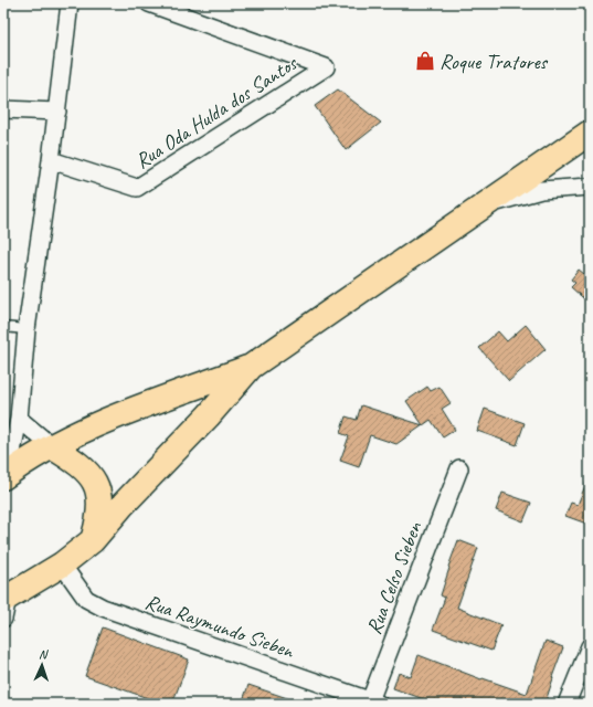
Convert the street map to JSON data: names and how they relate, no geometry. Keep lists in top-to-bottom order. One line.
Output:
{"streets":{"street":["Rua Oda Hulda dos Santos","Rua Celso Sieben","Rua Raymundo Sieben"]},"crossings":[["Rua Celso Sieben","Rua Raymundo Sieben"]],"places":{"shop":["Roque Tratores"]},"north":"top"}
